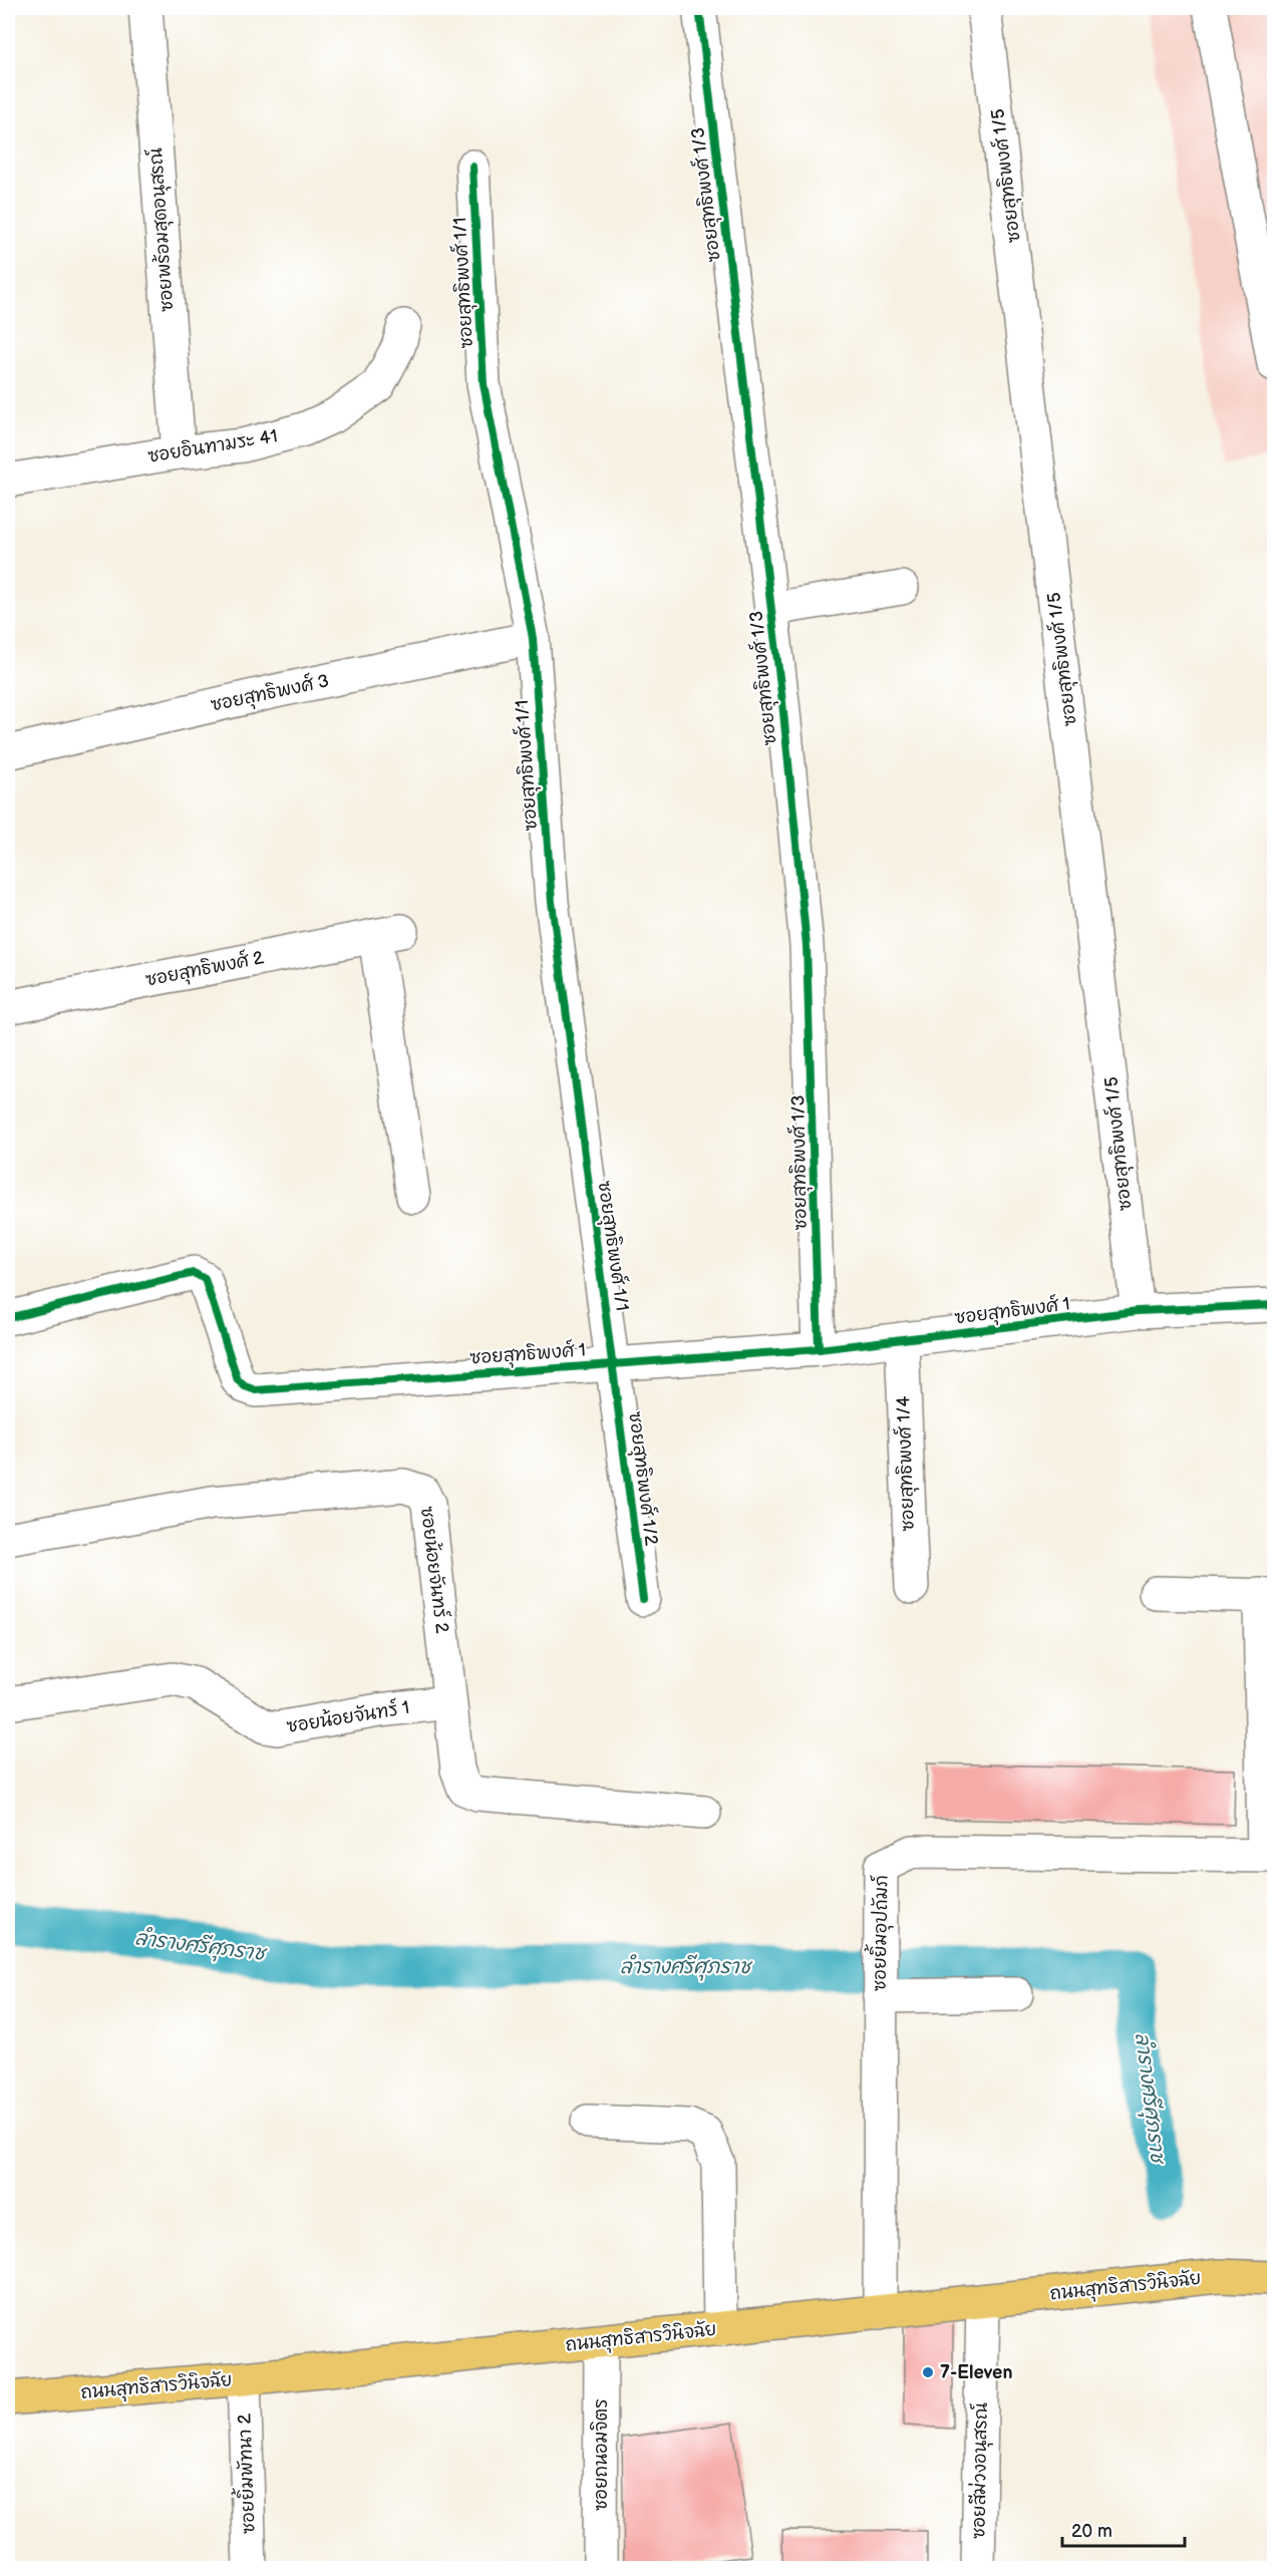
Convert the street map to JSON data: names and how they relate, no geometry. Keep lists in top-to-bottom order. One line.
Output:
{"streets":{"main road":["ถนนสุทธิสารวินิจฉัย"],"street":["ซอยสุทธิพงศ์ 1/5","ซอยสุทธิพงศ์ 1/3","ซอยพร้อมสุดอนุสรณ์","ซอยสุทธิพงศ์ 1/1","ซอยอินทามระ 41","ซอยสุทธิพงศ์ 3","ซอยสุทธิพงศ์ 2","ซอยสุทธิพงศ์ 1","ซอยสุทธิพงศ์ 1/4","ซอยสุทธิพงศ์ 1/2","ซอยน้อยจันทร์ 2","ซอยน้อยจันทร์ 1","ซอยยิ้มอุปถัมภ์","ซอยถนอมจิตร","ซอยสีม่วงอนุสรณ์","ซอยยิ้มพัทนา 2"]},"crossings":[["ซอยสุทธิพงศ์ 1/5","ซอยสุทธิพงศ์ 1"],["ซอยสุทธิพงศ์ 1/3","ซอยสุทธิพงศ์ 1"],["ซอยพร้อมสุดอนุสรณ์","ซอยอินทามระ 41"],["ซอยสุทธิพงศ์ 1/1","ซอยสุทธิพงศ์ 3"],["ซอยสุทธิพงศ์ 1/1","ซอยสุทธิพงศ์ 1"],["ซอยสุทธิพงศ์ 1/1","ซอยสุทธิพงศ์ 1/2"],["ซอยสุทธิพงศ์ 1","ซอยสุทธิพงศ์ 1/4"],["ซอยสุทธิพงศ์ 1","ซอยสุทธิพงศ์ 1/2"],["ซอยน้อยจันทร์ 2","ซอยน้อยจันทร์ 1"],["ซอยยิ้มอุปถัมภ์","ถนนสุทธิสารวินิจฉัย"],["ถนนสุทธิสารวินิจฉัย","ซอยถนอมจิตร"],["ถนนสุทธิสารวินิจฉัย","ซอยสีม่วงอนุสรณ์"],["ถนนสุทธิสารวินิจฉัย","ซอยยิ้มพัทนา 2"]],"water":["ลำรางศรีศุภราช"],"places":["7-Eleven"],"scale_bar":"20 m"}
